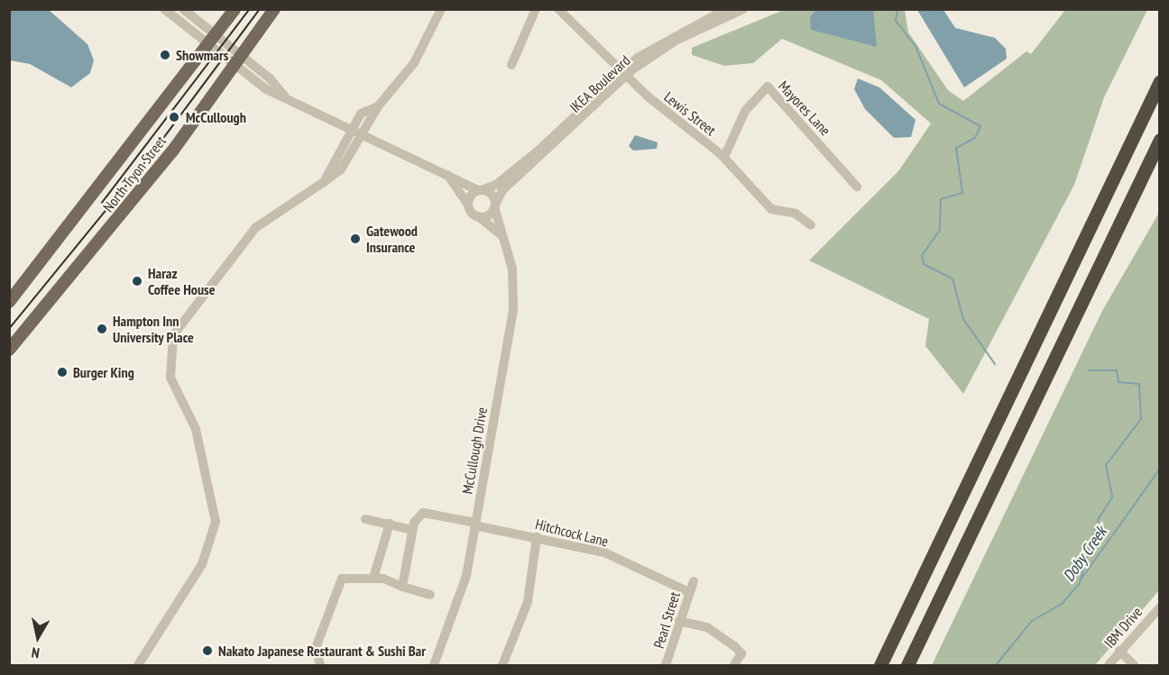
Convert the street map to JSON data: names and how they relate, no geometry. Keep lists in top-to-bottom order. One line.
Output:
{"streets":{"main road":["North Tryon Street"],"street":["IKEA Boulevard","Mayores Lane","Lewis Street","McCullough Drive","Hitchcock Lane","Pearl Street","IBM Drive"]},"crossings":[["IKEA Boulevard","Lewis Street"],["IKEA Boulevard","McCullough Drive"],["Mayores Lane","Lewis Street"],["North Tryon Street","McCullough Drive"],["McCullough Drive","Hitchcock Lane"],["Hitchcock Lane","Pearl Street"]],"water":["Doby Creek"],"places":["Showmars","McCullough","Gatewood Insurance","Haraz Coffee House","Hampton Inn University Place","Burger King","Nakato Japanese Restaurant & Sushi Bar"],"north":"bottom"}
